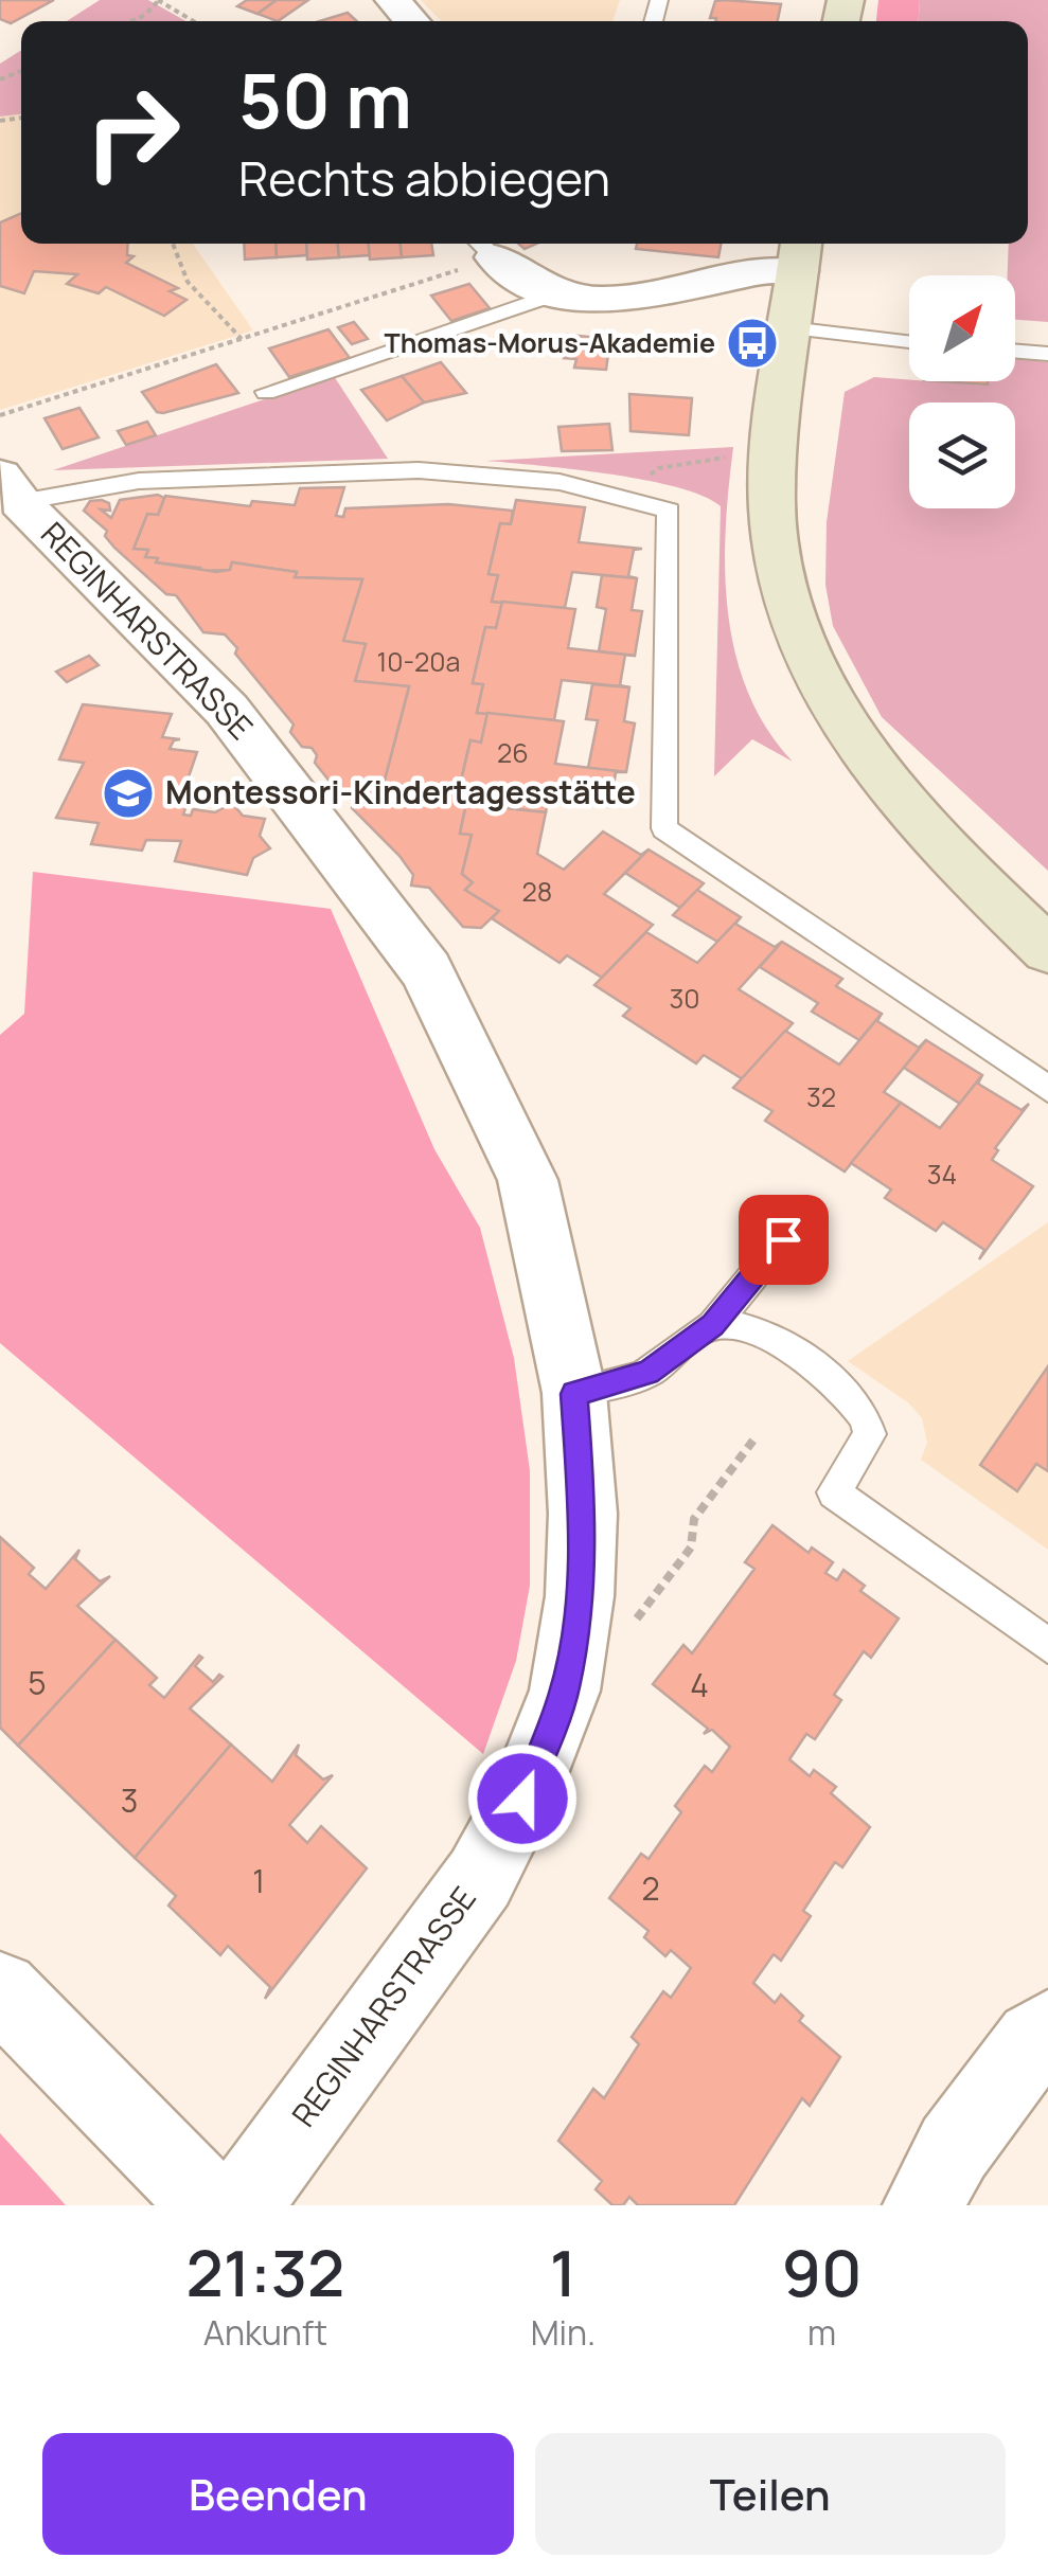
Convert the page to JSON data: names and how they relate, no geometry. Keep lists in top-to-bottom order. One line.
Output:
{"streets":{"street":["REGINHARSTRASSE"]},"places":{"bus stop":["Thomas-Morus-Akademie"],"school or university":["Montessori-Kindertagesstätte"]},"house_numbers":["10-20a","26","28","30","32","34","5","4","3","1","2"],"north":"top right","page":{"turn":["50 m","Rechts abbiegen"],"eta":["21:32","Ankunft","1","Min.","90","m"],"buttons":["Beenden","Teilen"]}}
